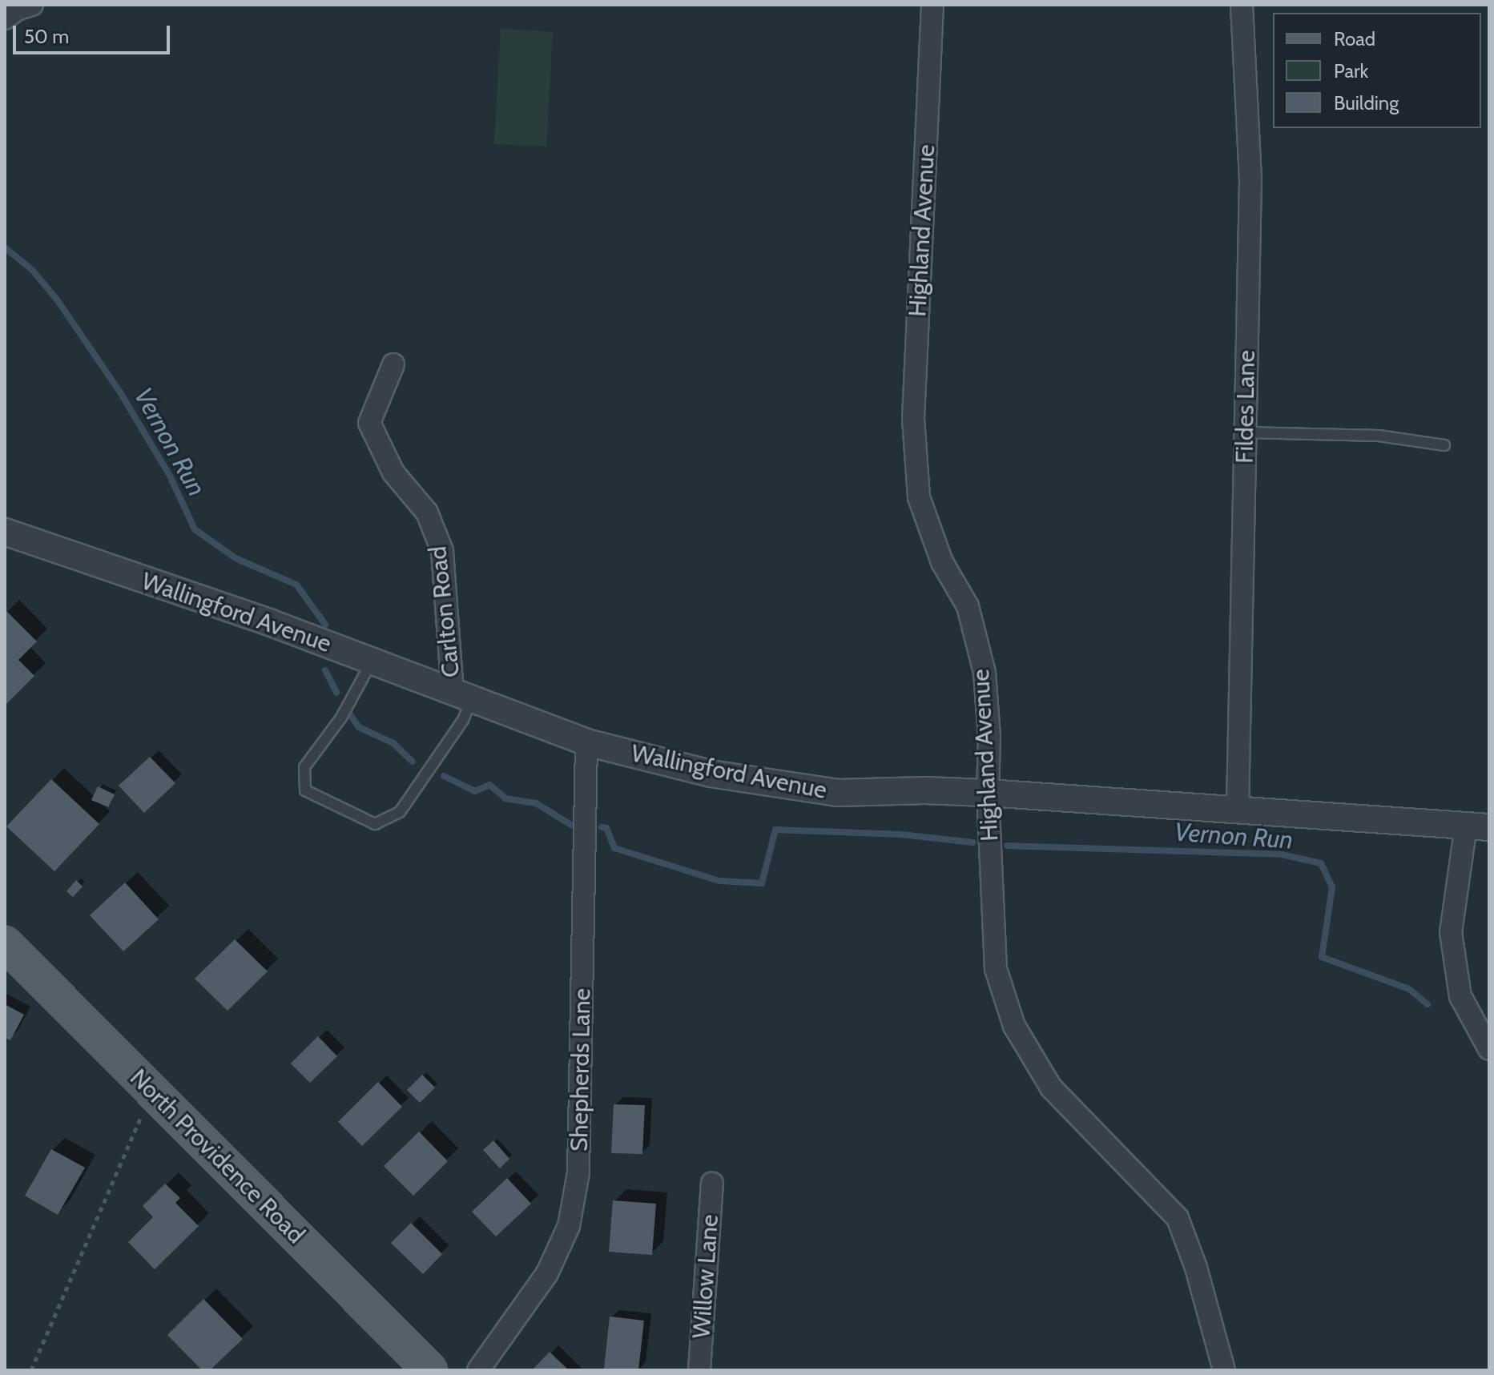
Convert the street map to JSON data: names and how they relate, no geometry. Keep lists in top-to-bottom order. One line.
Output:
{"streets":{"main road":["North Providence Road"],"street":["Highland Avenue","Fildes Lane","Carlton Road","Wallingford Avenue","Shepherds Lane","Willow Lane"]},"crossings":[["Highland Avenue","Wallingford Avenue"],["Fildes Lane","Wallingford Avenue"],["Carlton Road","Wallingford Avenue"],["Wallingford Avenue","Shepherds Lane"]],"water":["Vernon Run"],"legend":["Road","Park","Building"],"scale_bar":"50 m"}
